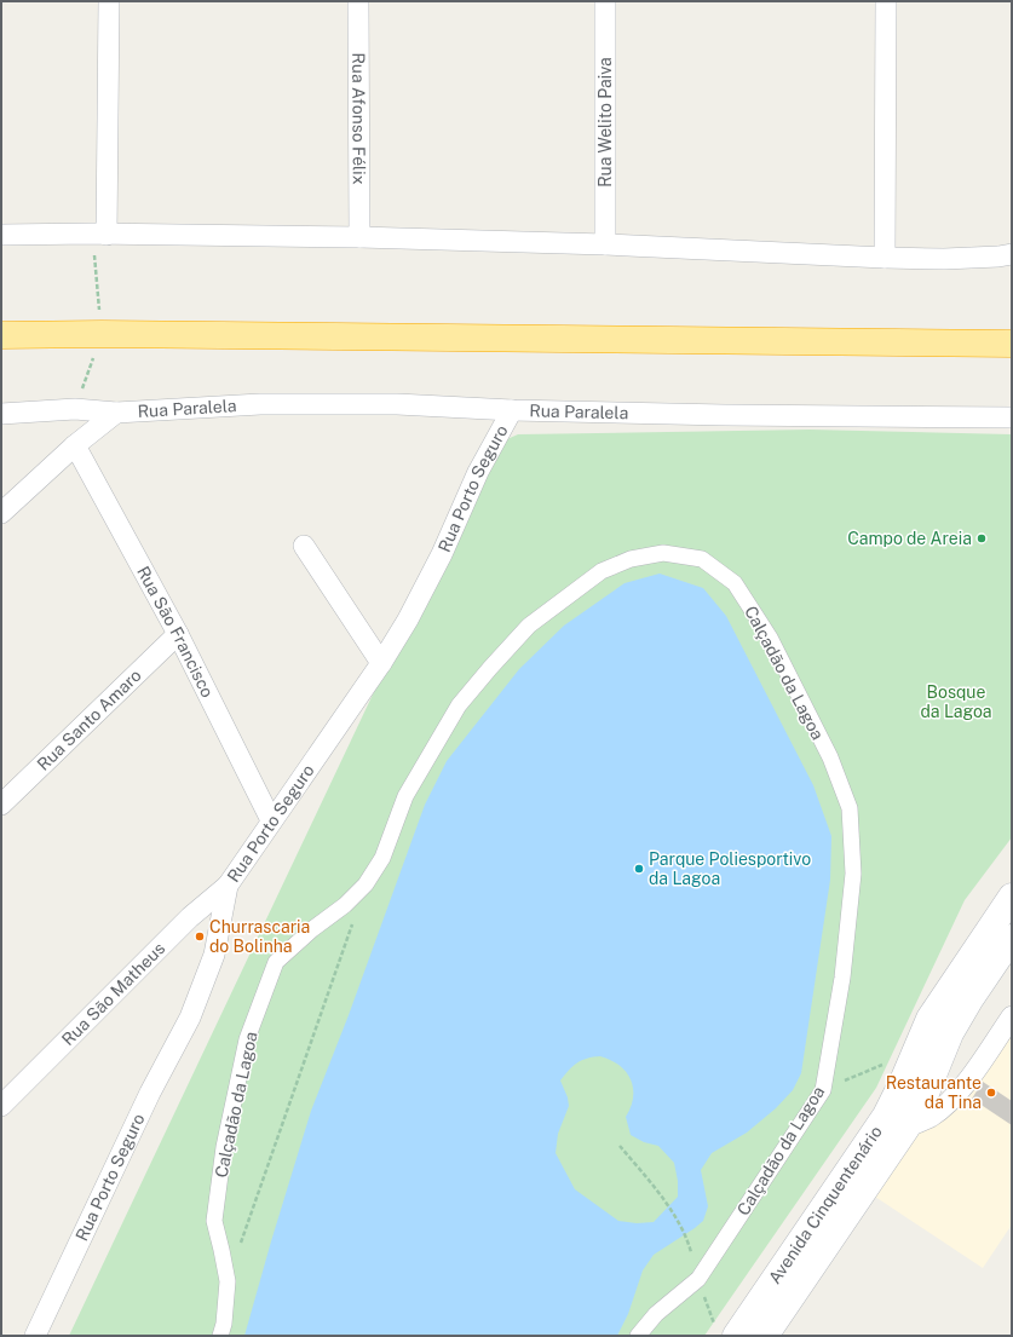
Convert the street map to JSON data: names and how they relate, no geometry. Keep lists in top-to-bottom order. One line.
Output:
{"streets":{"main road":["Avenida Cinquentenário"],"street":["Rua Afonso Félix","Rua Welito Paiva","Rua Paralela","Rua Porto Seguro","Rua São Francisco","Calçadão da Lagoa","Rua Santo Amaro","Rua São Matheus"]},"crossings":[["Rua Paralela","Rua Porto Seguro"],["Rua Porto Seguro","Rua São Francisco"],["Rua Porto Seguro","Rua São Matheus"],["Rua São Francisco","Rua Santo Amaro"]],"parks":["Bosque da Lagoa"],"places":["Campo de Areia","Parque Poliesportivo da Lagoa","Churrascaria do Bolinha","Restaurante da Tina"]}
